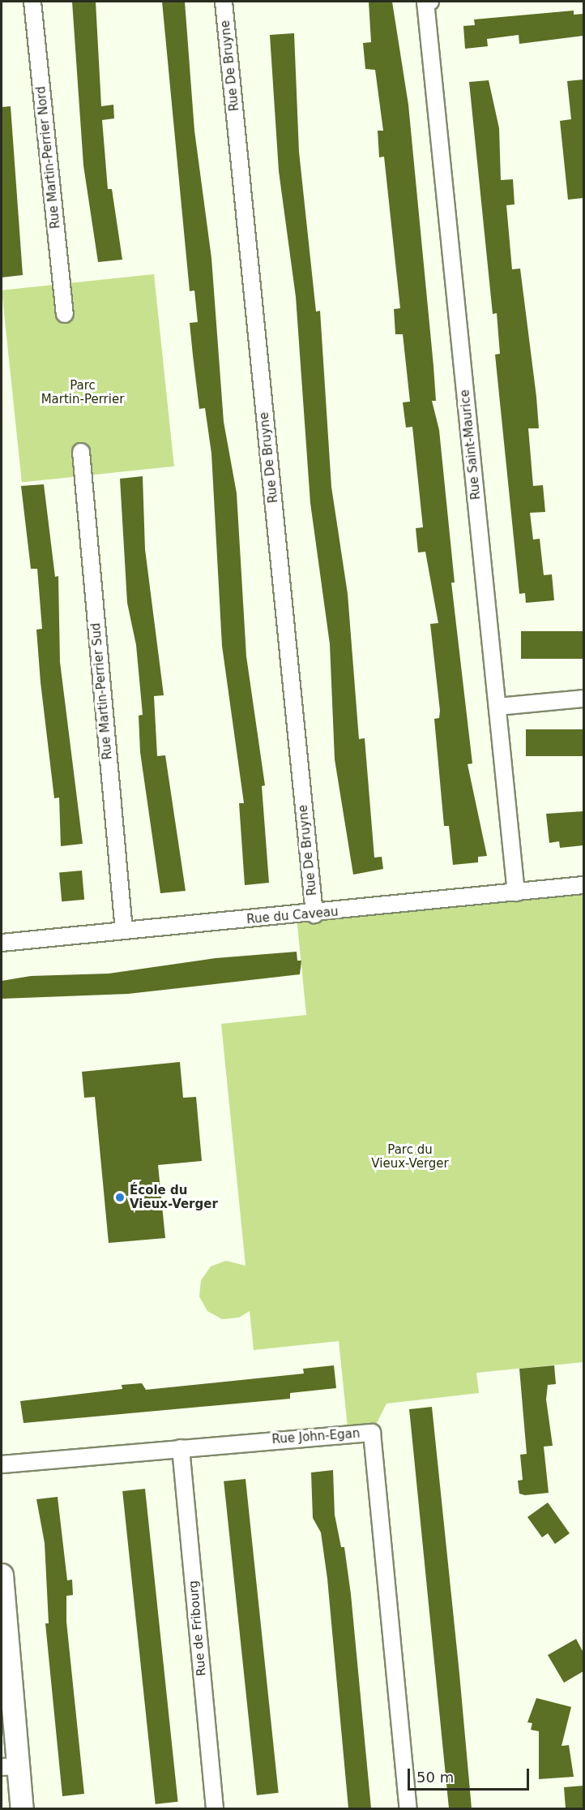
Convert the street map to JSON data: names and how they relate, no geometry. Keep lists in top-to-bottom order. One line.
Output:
{"streets":{"street":["Rue De Bruyne","Rue Martin-Perrier Nord","Rue Saint-Maurice","Rue Martin-Perrier Sud","Rue du Caveau","Rue John-Egan","Rue de Fribourg"]},"crossings":[["Rue De Bruyne","Rue du Caveau"],["Rue Saint-Maurice","Rue du Caveau"],["Rue Martin-Perrier Sud","Rue du Caveau"],["Rue John-Egan","Rue de Fribourg"]],"parks":["Parc Martin-Perrier","Parc du Vieux-Verger"],"places":["École du Vieux-Verger"],"scale_bar":"50 m"}
